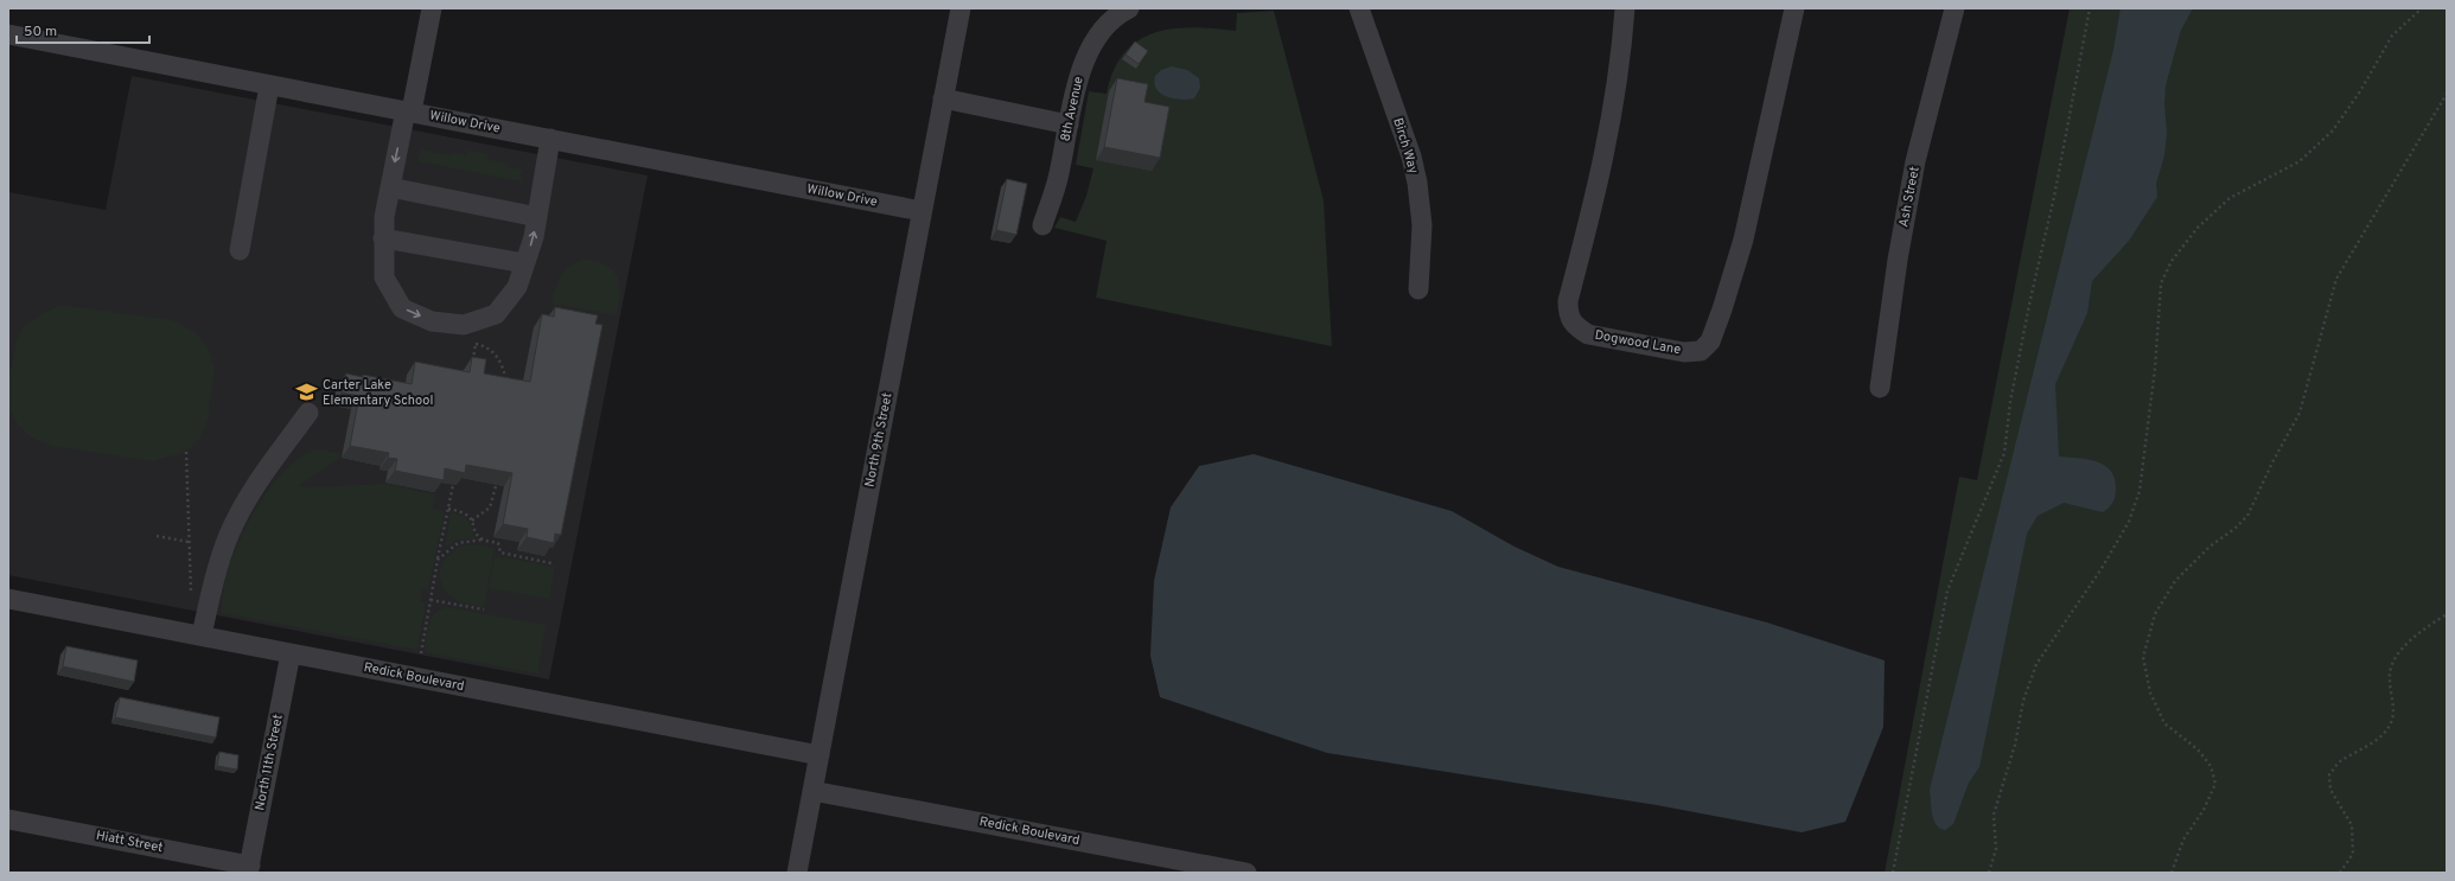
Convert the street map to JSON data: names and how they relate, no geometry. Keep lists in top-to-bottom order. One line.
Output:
{"streets":{"street":["8th Avenue","Willow Drive","Birch Way","Ash Street","Dogwood Lane","North 9th Street","Redick Boulevard","North 11th Street","Hiatt Street"]},"crossings":[["Willow Drive","North 9th Street"],["North 9th Street","Redick Boulevard"],["Redick Boulevard","North 11th Street"],["North 11th Street","Hiatt Street"]],"places":{"school or university":["Carter Lake Elementary School"]},"scale_bar":"50 m"}
